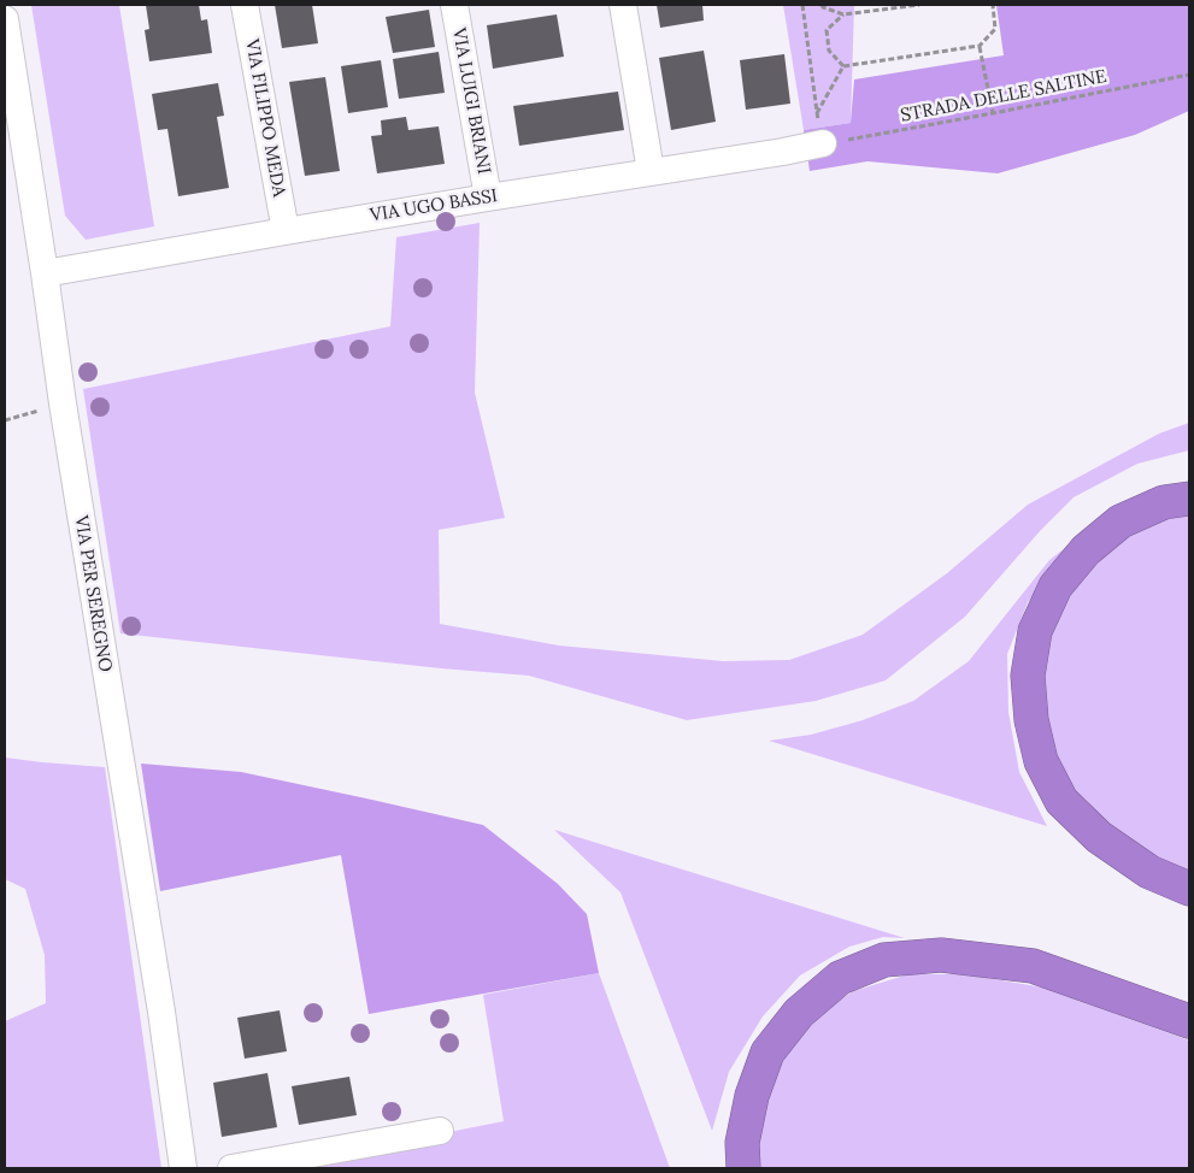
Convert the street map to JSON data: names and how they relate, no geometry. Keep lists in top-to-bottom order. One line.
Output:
{"streets":{"street":["VIA LUIGI BRIANI","VIA FILIPPO MEDA","VIA UGO BASSI","VIA PER SEREGNO"],"path":["STRADA DELLE SALTINE"]},"crossings":[["STRADA DELLE SALTINE","VIA UGO BASSI"],["VIA LUIGI BRIANI","VIA UGO BASSI"],["VIA FILIPPO MEDA","VIA UGO BASSI"],["VIA UGO BASSI","VIA PER SEREGNO"]]}
